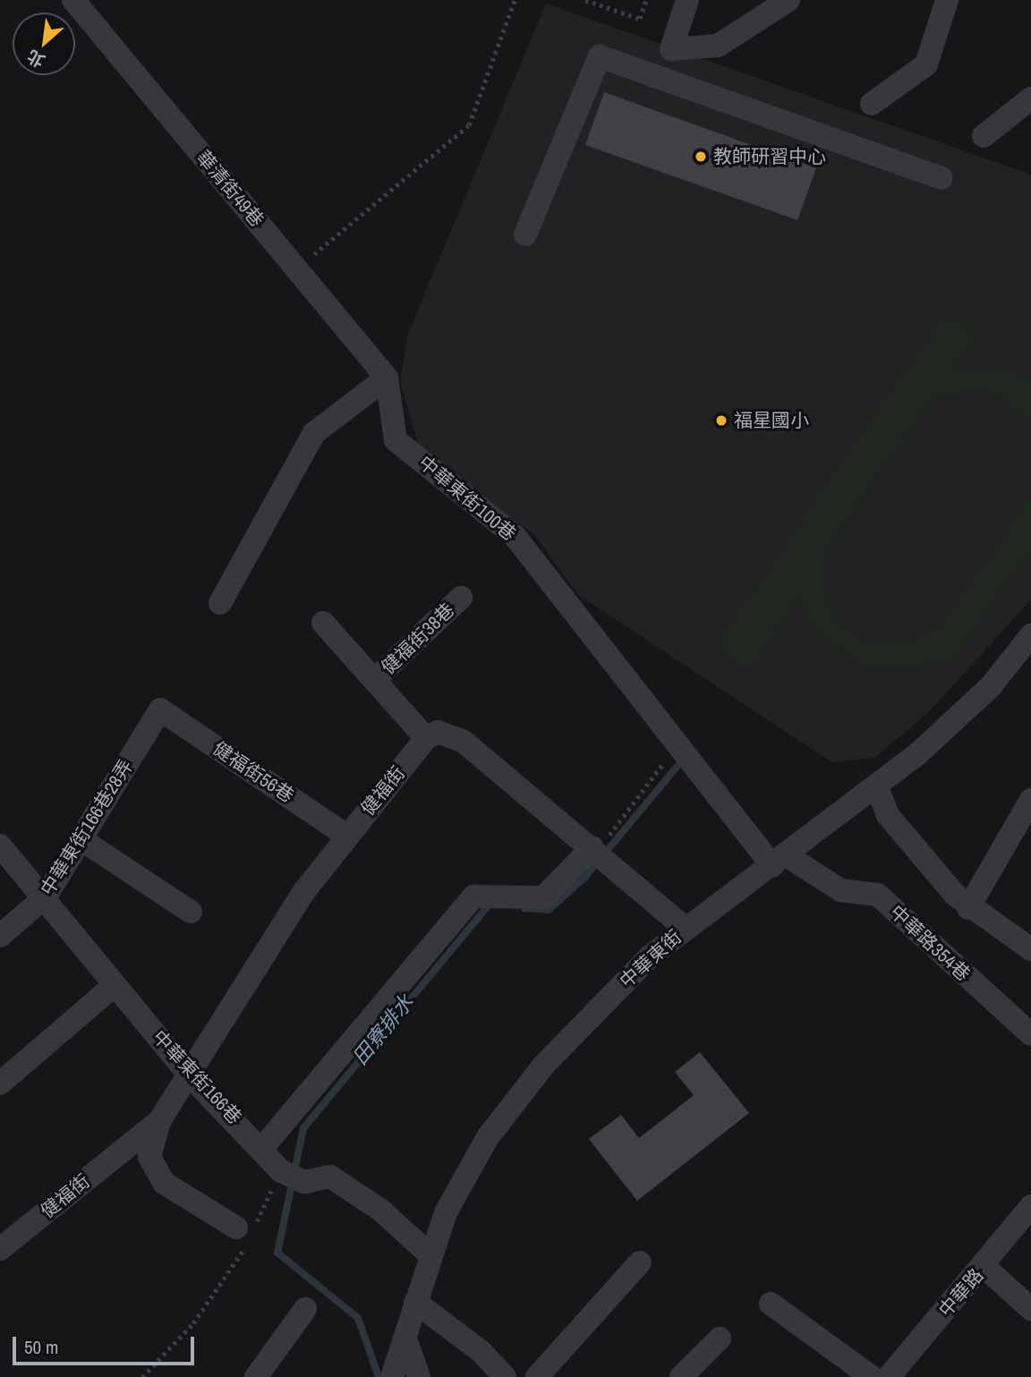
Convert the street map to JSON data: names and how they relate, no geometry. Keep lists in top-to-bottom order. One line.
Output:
{"streets":{"street":["華清街49巷","中華東街100巷","健福街38巷","健福街56巷","健福街","中華東街166巷28弄","中華路354巷","中華東街","中華東街166巷","中華路"]},"crossings":[["華清街49巷","中華東街100巷"],["中華東街100巷","中華路354巷"],["中華東街100巷","中華東街"],["健福街38巷","健福街"],["健福街56巷","健福街"],["健福街56巷","中華東街166巷28弄"],["健福街","中華東街166巷"],["中華東街166巷28弄","中華東街166巷"],["中華路354巷","中華東街"],["中華東街","中華東街166巷"]],"water":["田寮排水"],"places":["教師研習中心","福星國小"],"scale_bar":"50 m","north":"bottom left"}
